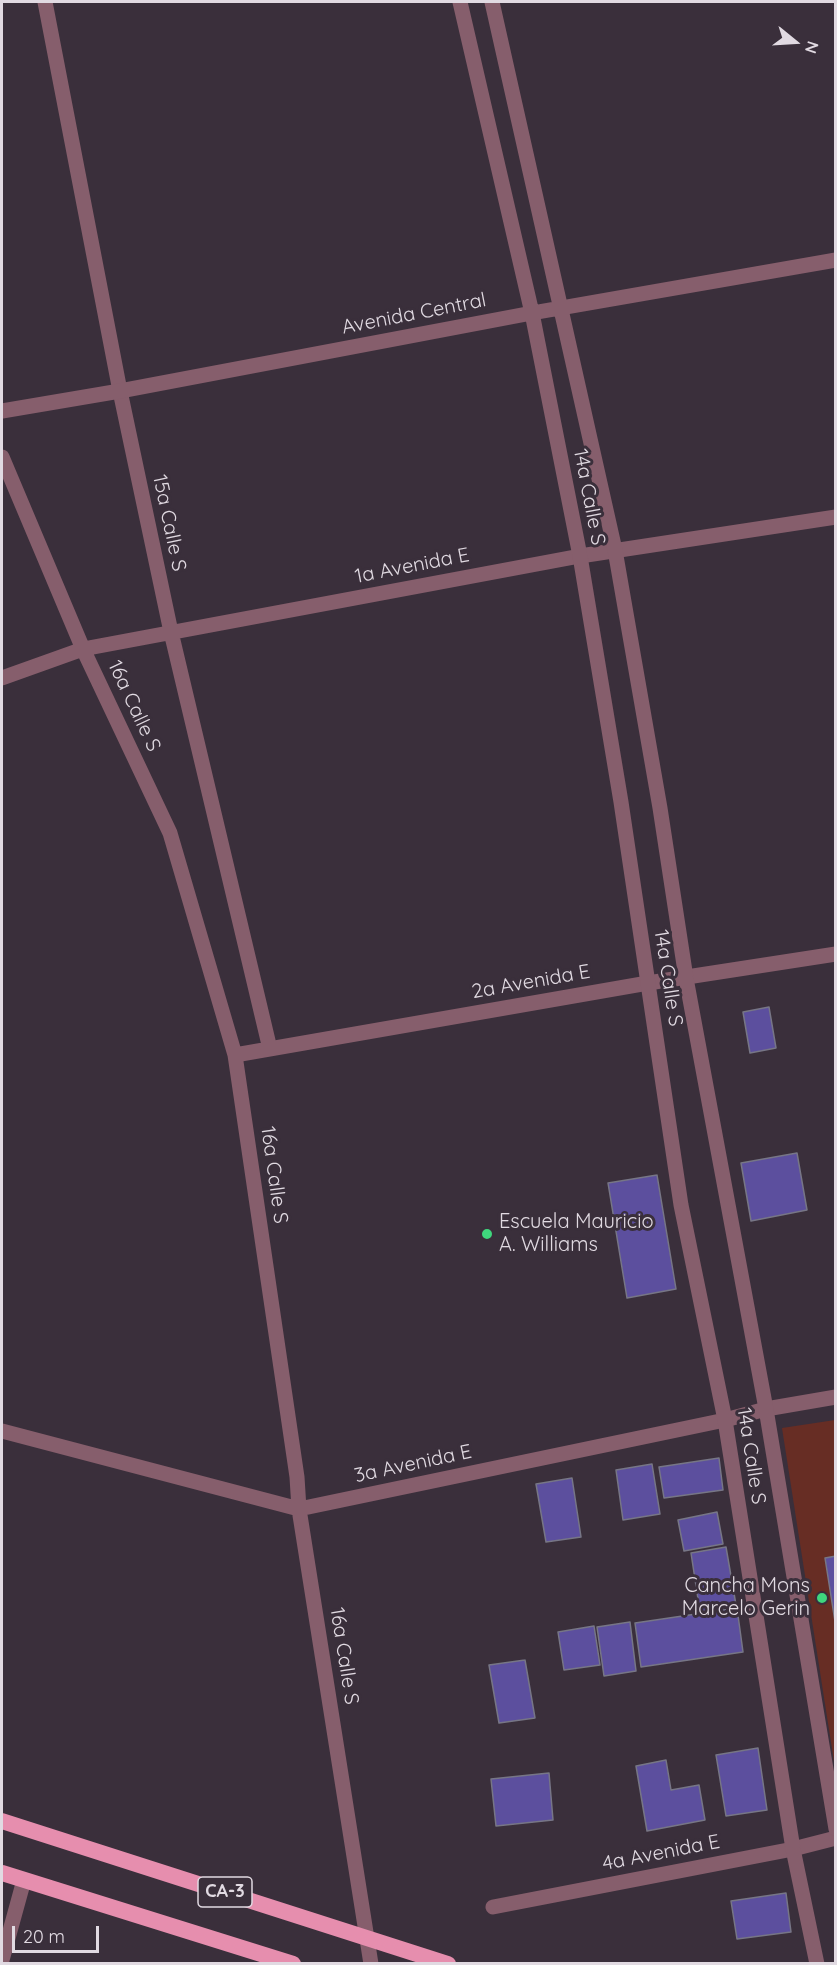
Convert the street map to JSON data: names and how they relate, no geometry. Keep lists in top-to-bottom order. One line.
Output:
{"streets":{"highway":["CA-3"],"street":["Avenida Central","14a Calle S","15a Calle S","1a Avenida E","16a Calle S","2a Avenida E","3a Avenida E","4a Avenida E"]},"crossings":[["Avenida Central","14a Calle S"],["Avenida Central","15a Calle S"],["14a Calle S","1a Avenida E"],["14a Calle S","2a Avenida E"],["14a Calle S","3a Avenida E"],["14a Calle S","4a Avenida E"],["15a Calle S","1a Avenida E"],["15a Calle S","2a Avenida E"],["1a Avenida E","16a Calle S"],["16a Calle S","2a Avenida E"],["16a Calle S","3a Avenida E"],["16a Calle S","CA-3"]],"places":["Escuela Mauricio A. Williams","Cancha Mons Marcelo Gerin"],"scale_bar":"20 m","north":"right"}
